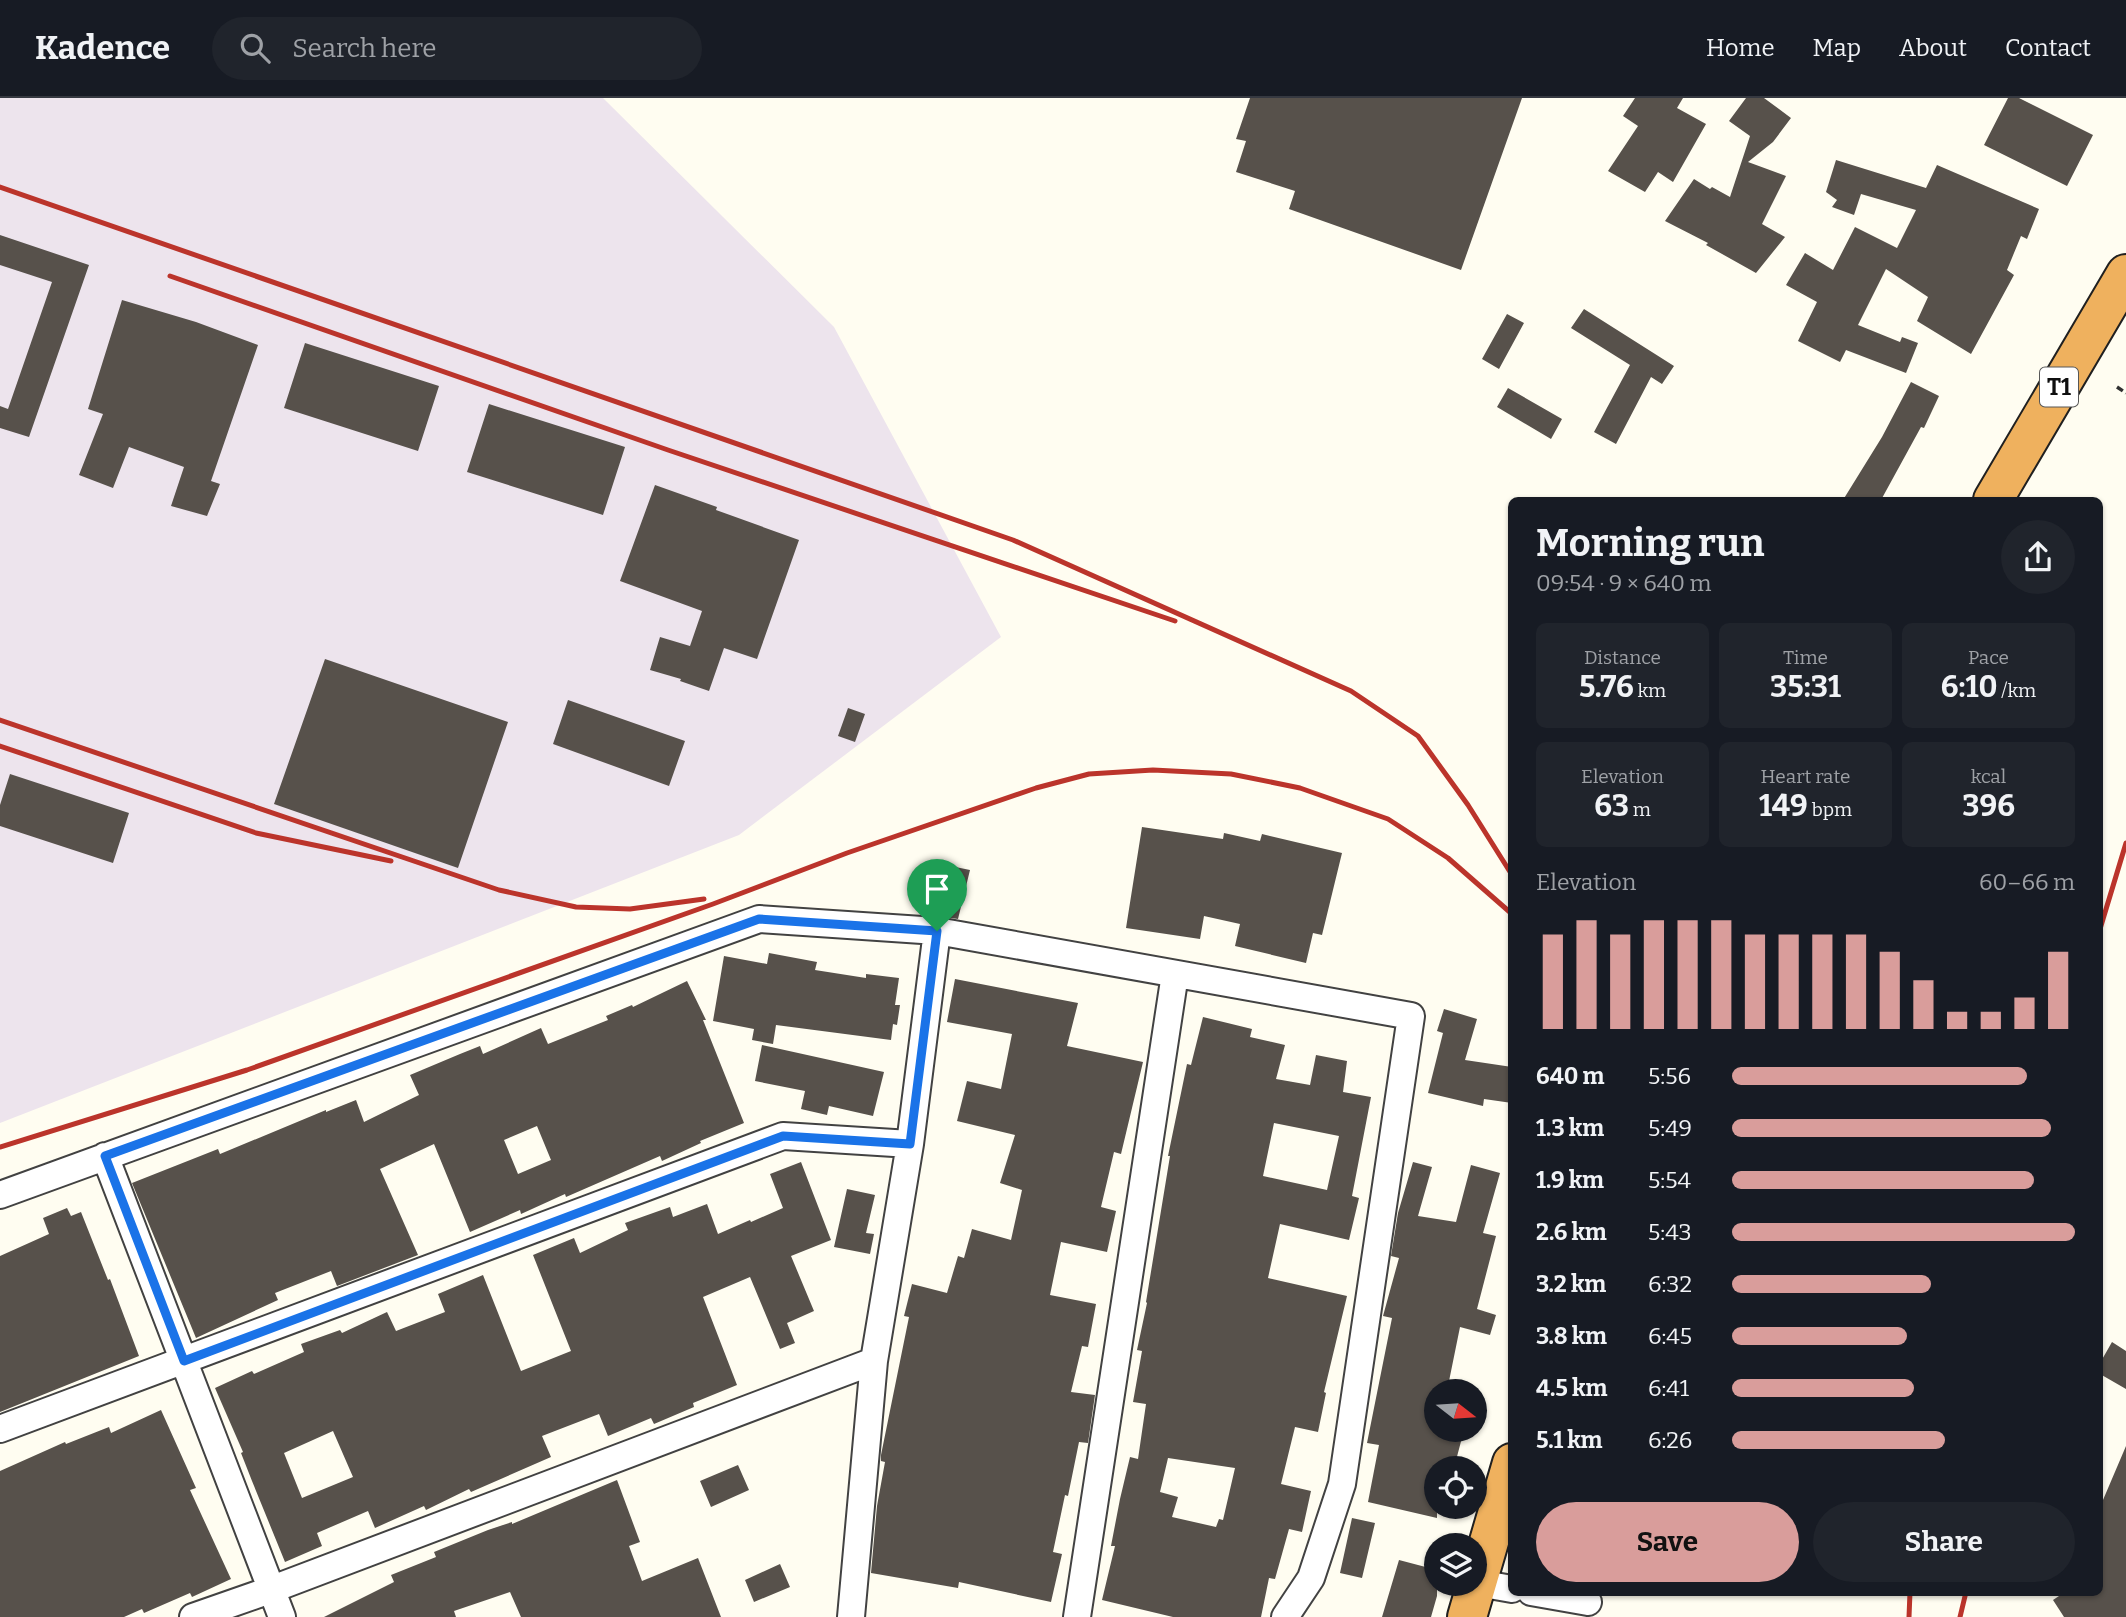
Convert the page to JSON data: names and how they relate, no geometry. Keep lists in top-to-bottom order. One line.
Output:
{"streets":{"highway":["T1"]},"north":"right","page":{"header":"Kadence","search":"Search here","nav":["Home","Map","About","Contact"],"heading":["Morning run","09:54 · 9 × 640 m"],"stats":[["Distance","5.76 km"],["Time","35:31"],["Pace","6:10 /km"],["Elevation","63 m"],["Heart rate","149 bpm"],["kcal","396"]],"chart":["Elevation","60–66 m"],"list":[{"name":"640 m","note":"5:56"},{"name":"1.3 km","note":"5:49"},{"name":"1.9 km","note":"5:54"},{"name":"2.6 km","note":"5:43"},{"name":"3.2 km","note":"6:32"},{"name":"3.8 km","note":"6:45"},{"name":"4.5 km","note":"6:41"},{"name":"5.1 km","note":"6:26"}],"buttons":["Save","Share"]}}
